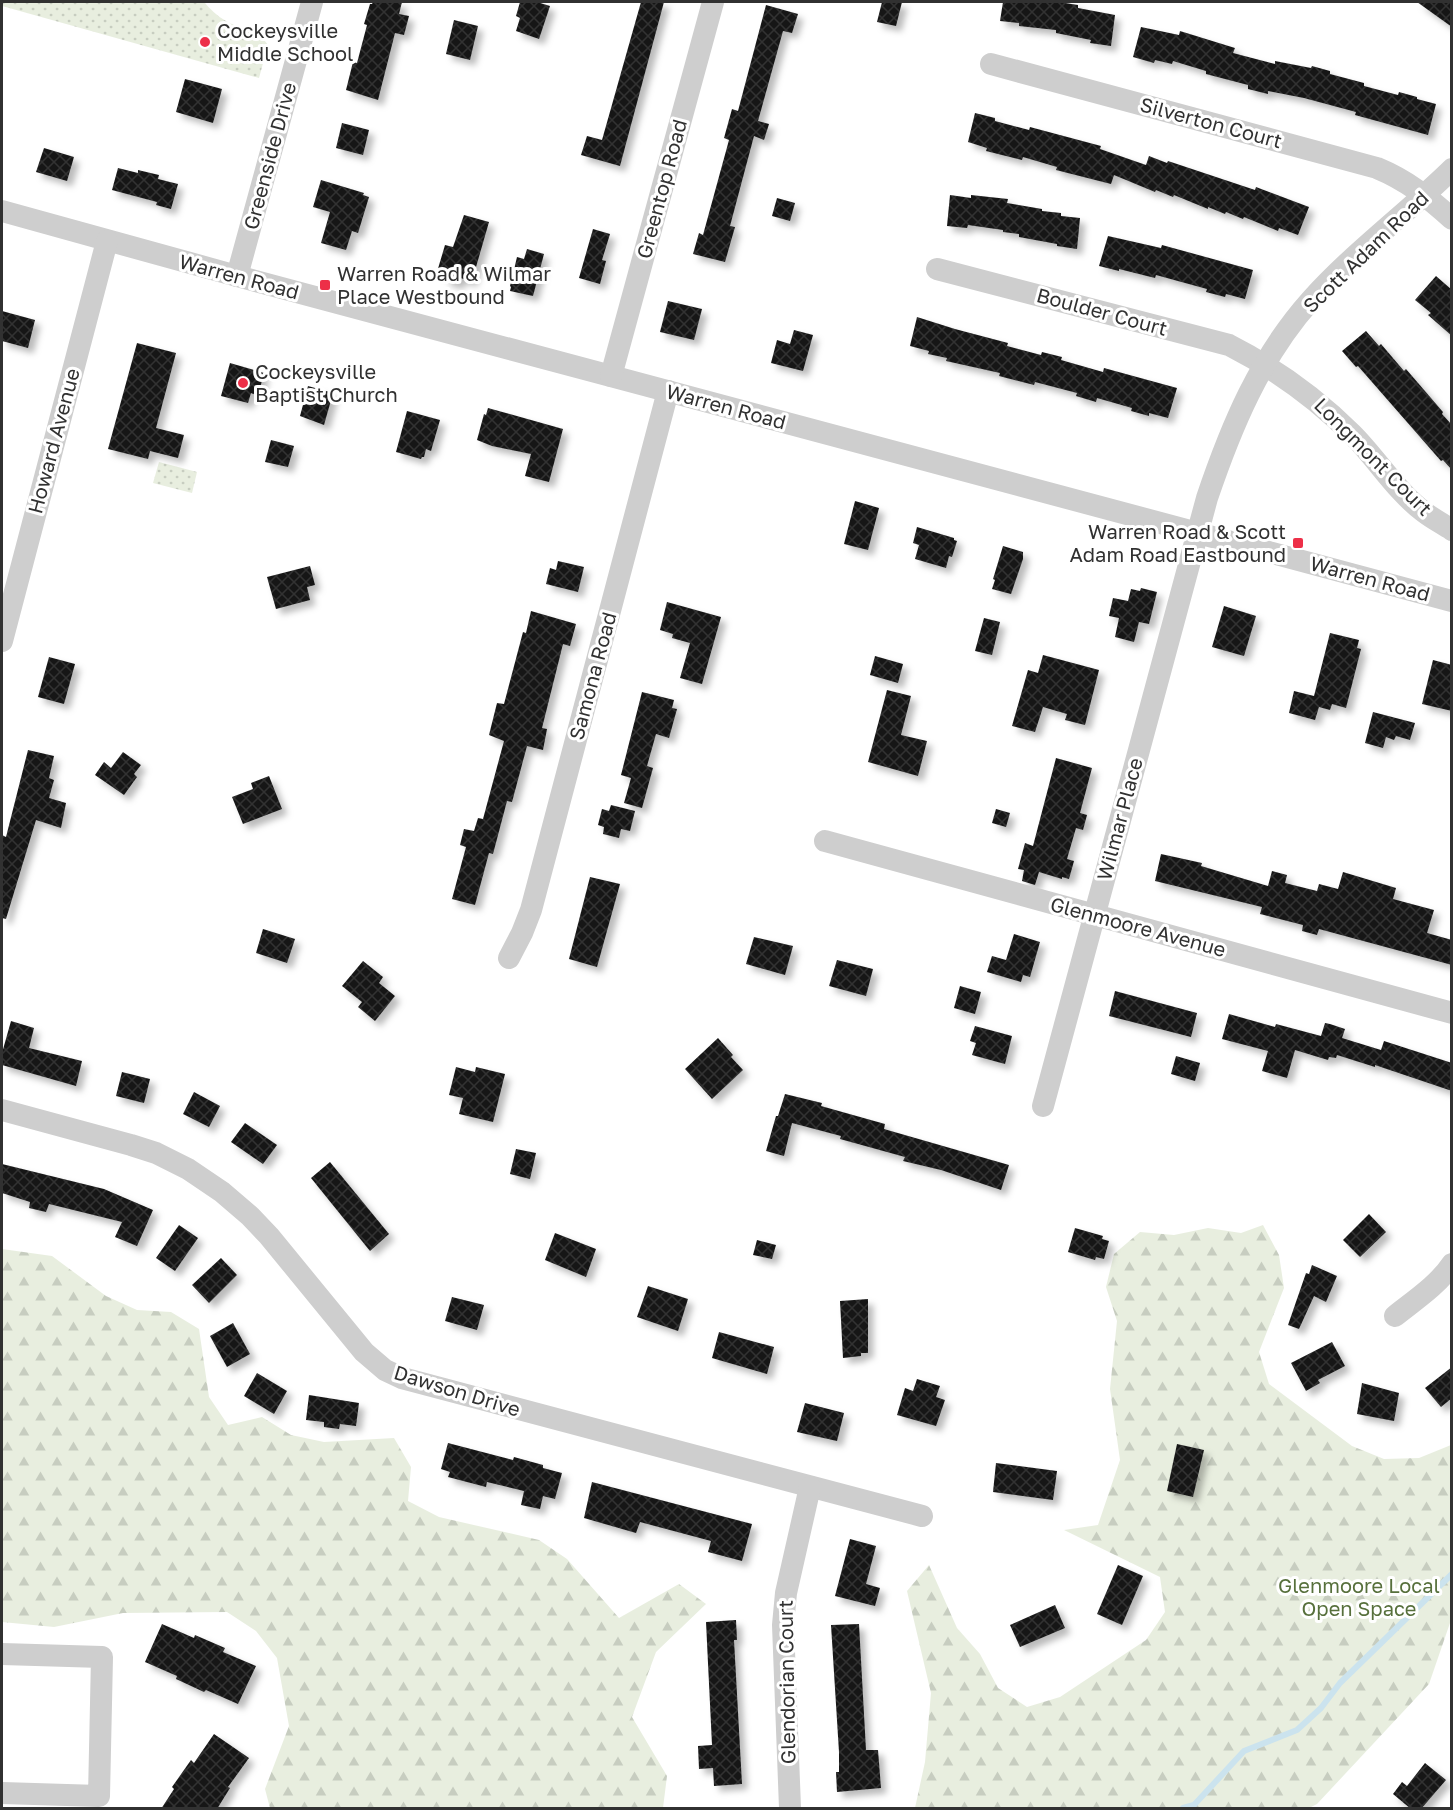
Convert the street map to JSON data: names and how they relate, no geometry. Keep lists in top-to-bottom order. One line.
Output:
{"streets":{"street":["Silverton Court","Greenside Drive","Greentop Road","Scott Adam Road","Warren Road","Boulder Court","Howard Avenue","Longmont Court","Samona Road","Wilmar Place","Glenmoore Avenue","Dawson Drive","Glendorian Court"]},"crossings":[["Silverton Court","Scott Adam Road"],["Greenside Drive","Warren Road"],["Greentop Road","Warren Road"],["Scott Adam Road","Warren Road"],["Scott Adam Road","Boulder Court"],["Scott Adam Road","Longmont Court"],["Scott Adam Road","Wilmar Place"],["Warren Road","Howard Avenue"],["Warren Road","Samona Road"],["Warren Road","Wilmar Place"],["Boulder Court","Longmont Court"],["Wilmar Place","Glenmoore Avenue"],["Dawson Drive","Glendorian Court"]],"parks":["Glenmoore Local Open Space"],"places":{"other":["Cockeysville Middle School","Cockeysville Baptist Church"],"transit":["Warren Road & Wilmar Place Westbound","Warren Road & Scott Adam Road Eastbound"]}}
